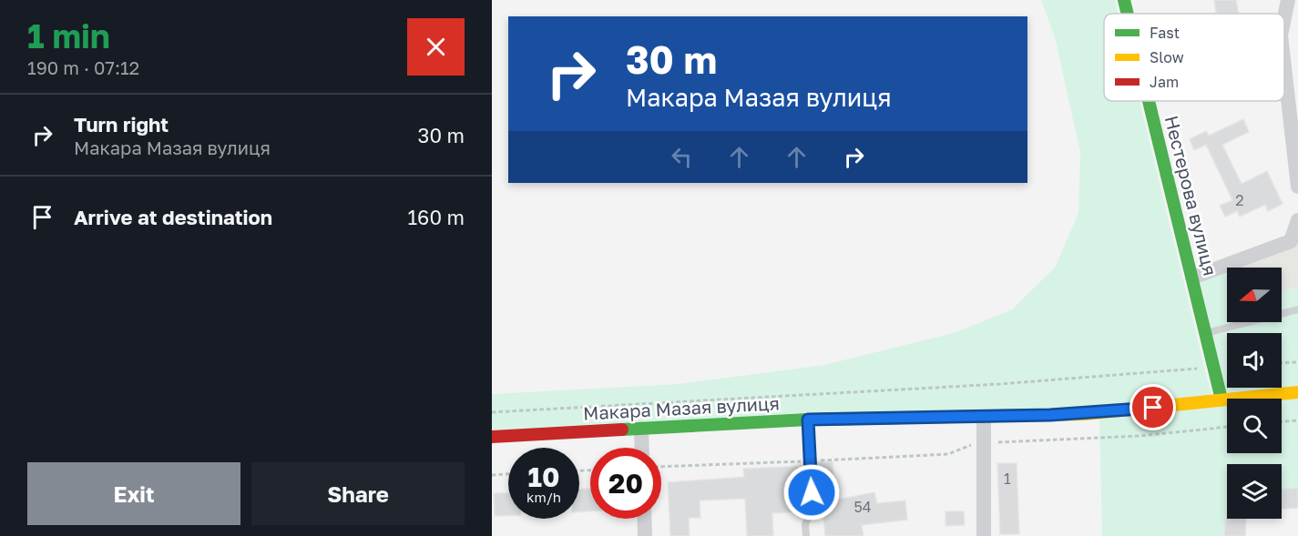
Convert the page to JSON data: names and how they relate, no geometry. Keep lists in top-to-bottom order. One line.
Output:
{"streets":{"main road":["Нестерова вулиця","Макара Мазая вулиця"]},"crossings":[["Нестерова вулиця","Макара Мазая вулиця"]],"house_numbers":["2","1","54"],"legend":["Fast","Slow","Jam"],"north":"left","page":{"heading":["1 min","190 m · 07:12"],"turn":["30 m","Макара Мазая вулиця"],"list":[{"name":"Turn right","note":"Макара Мазая вулиця","value":"30 m"},{"name":"Arrive at destination","value":"160 m"}],"speed":"10 km/h","limit":"20","buttons":["Exit","Share"]}}
